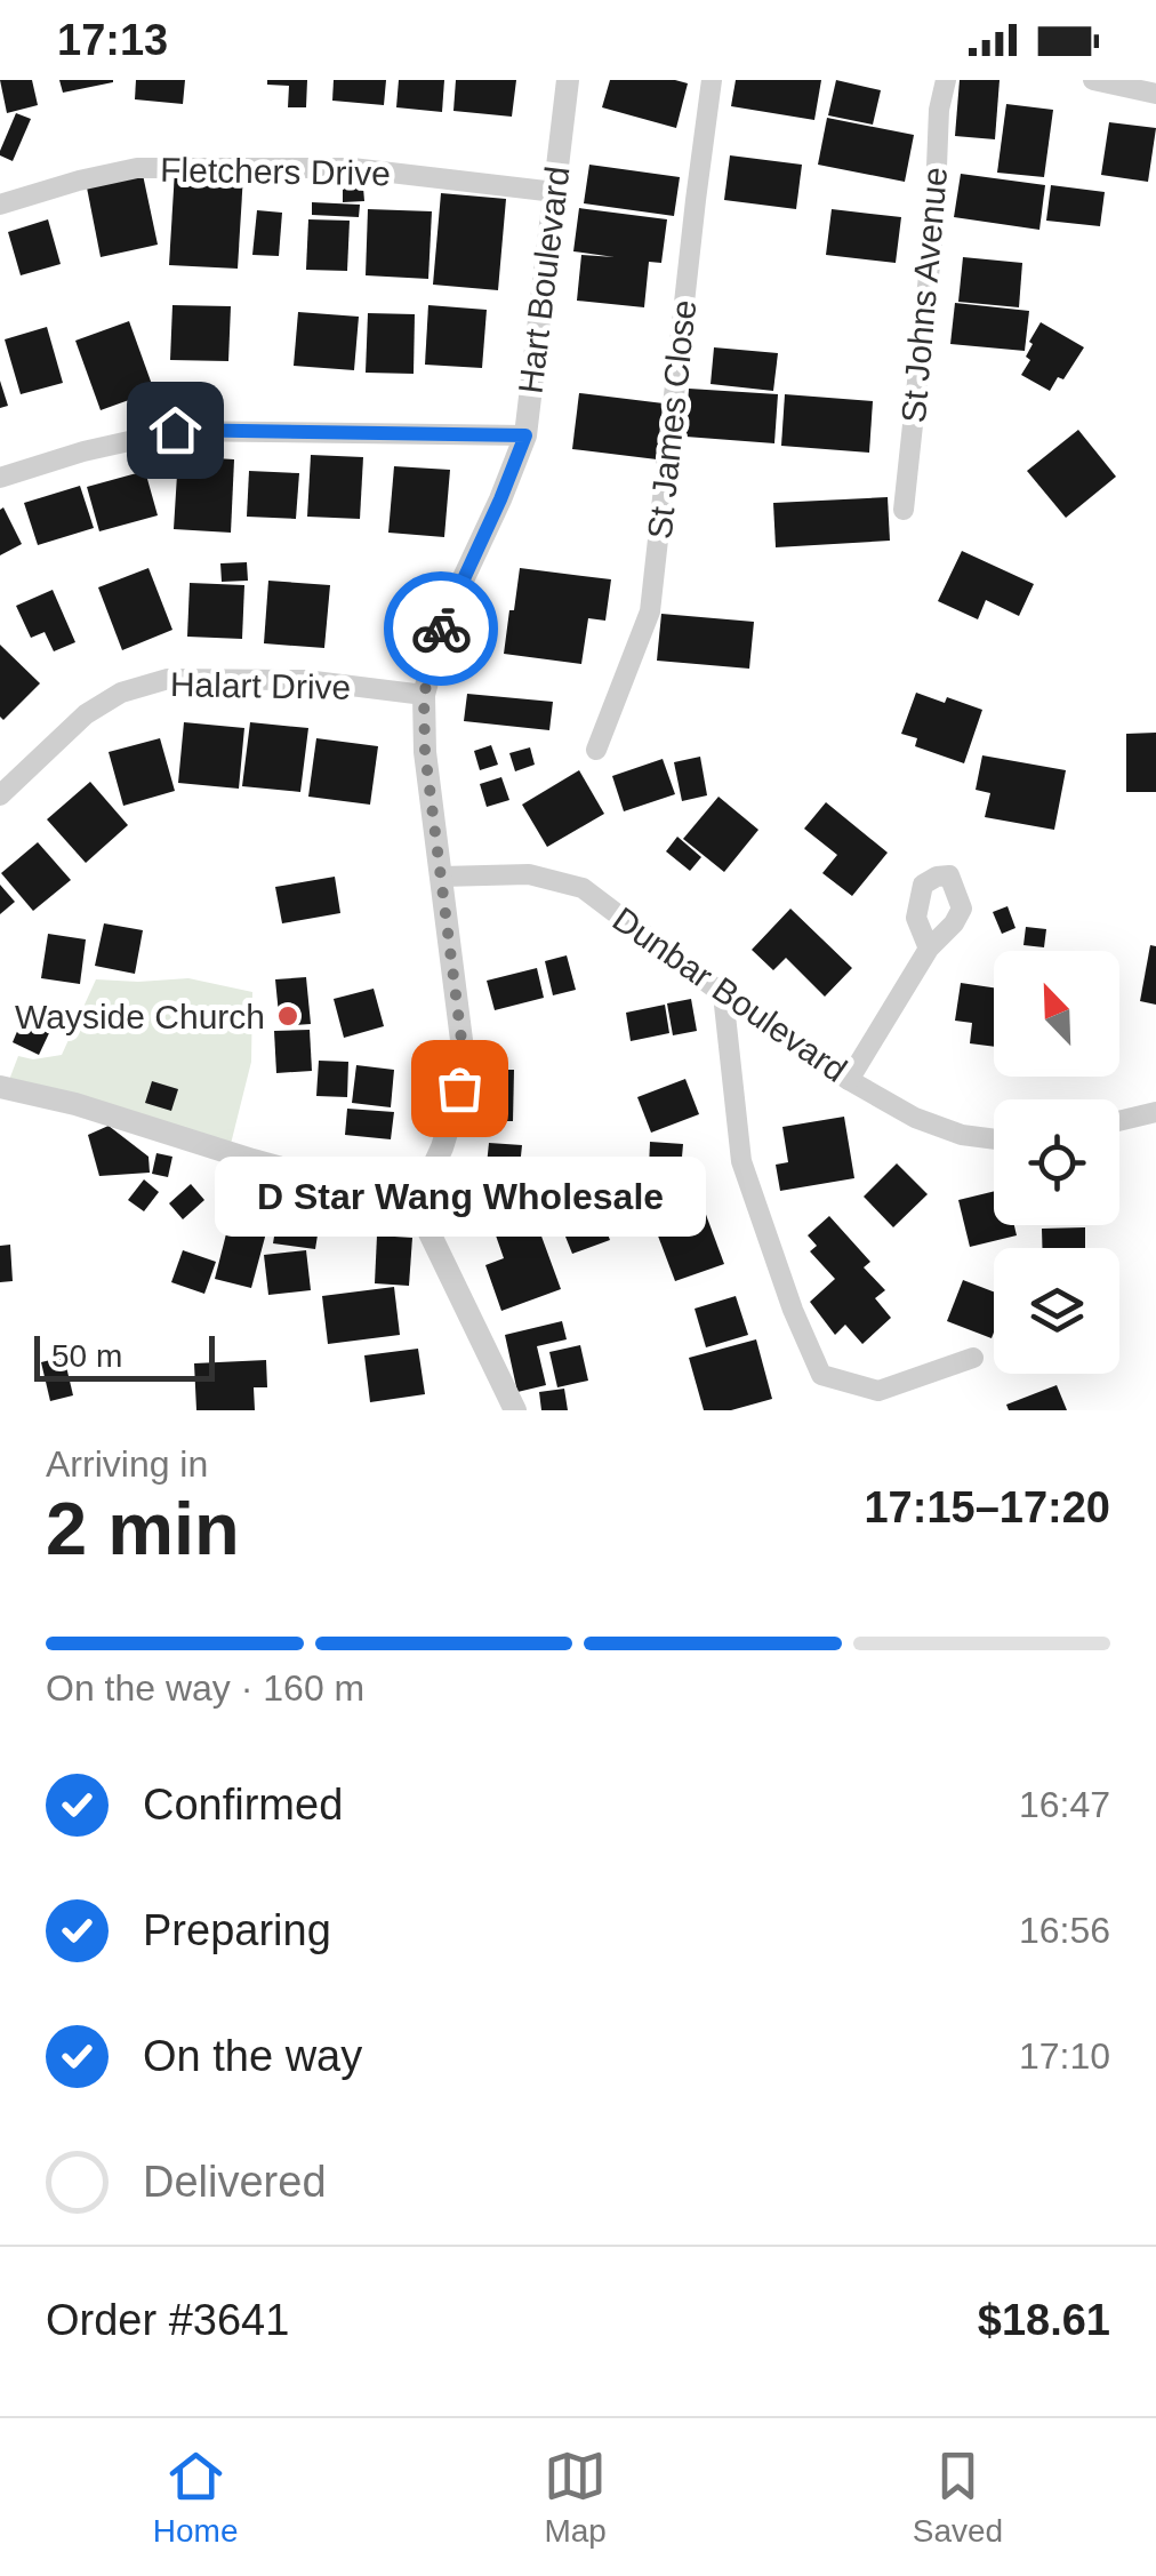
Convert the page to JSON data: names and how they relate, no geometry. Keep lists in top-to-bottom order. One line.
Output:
{"streets":{"street":["Fletchers Drive","Hart Boulevard","St Johns Avenue","St James Close","Halart Drive","Dunbar Boulevard"]},"crossings":[["Fletchers Drive","Hart Boulevard"],["Hart Boulevard","Halart Drive"],["Hart Boulevard","Dunbar Boulevard"]],"places":["Wayside Church","D Star Wang Wholesale"],"scale_bar":"50 m","north":"top left","page":{"status":"17:13","bubble":"D Star Wang Wholesale","scale":"50 m","heading":["2 min","Arriving in","17:15–17:20"],"panel":["Order #3641","$18.61"],"bar":"On the way · 160 m","list":[["Confirmed","16:47"],["Preparing","16:56"],["On the way","17:10"],"Delivered"],"tabs":["Home","Map","Saved"]}}
